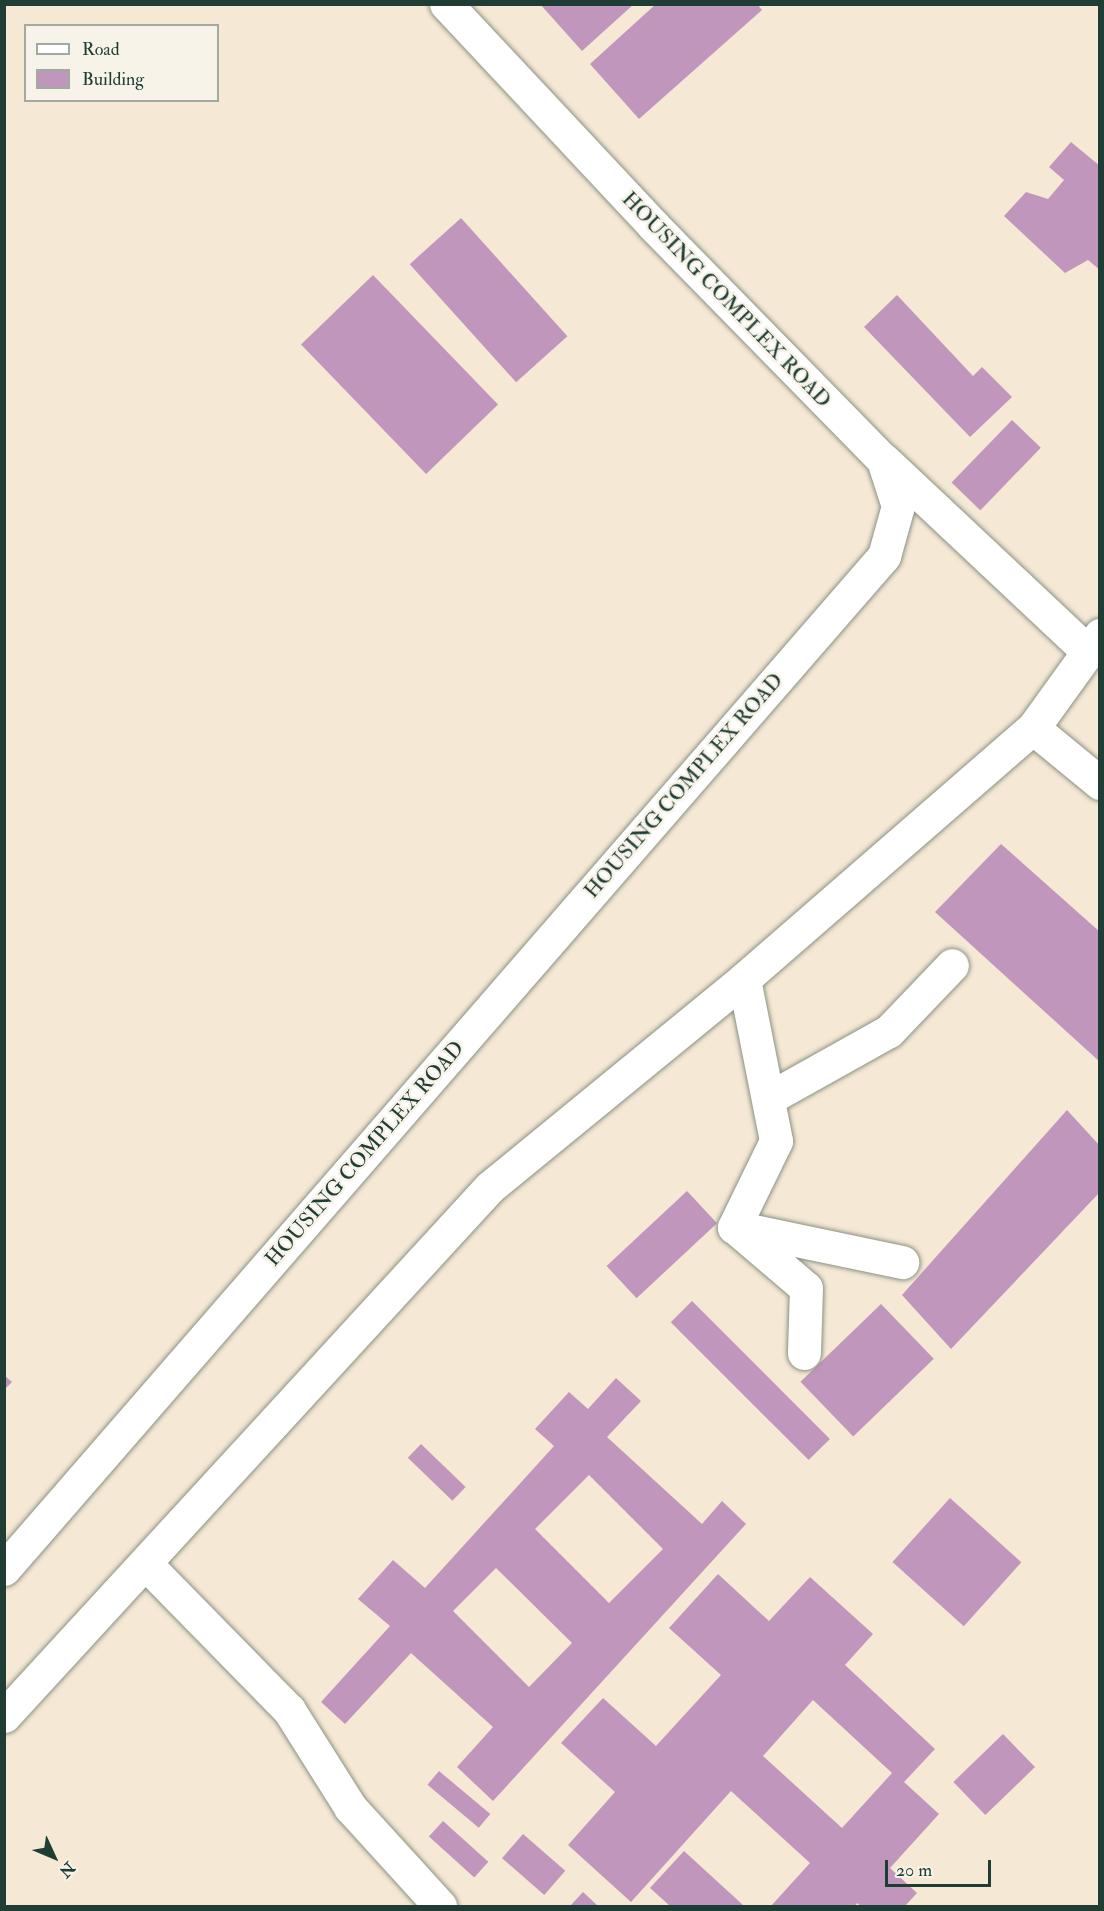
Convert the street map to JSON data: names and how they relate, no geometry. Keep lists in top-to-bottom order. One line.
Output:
{"streets":{"street":["HOUSING COMPLEX ROAD"]},"legend":["Road","Building"],"scale_bar":"20 m","north":"bottom right"}
